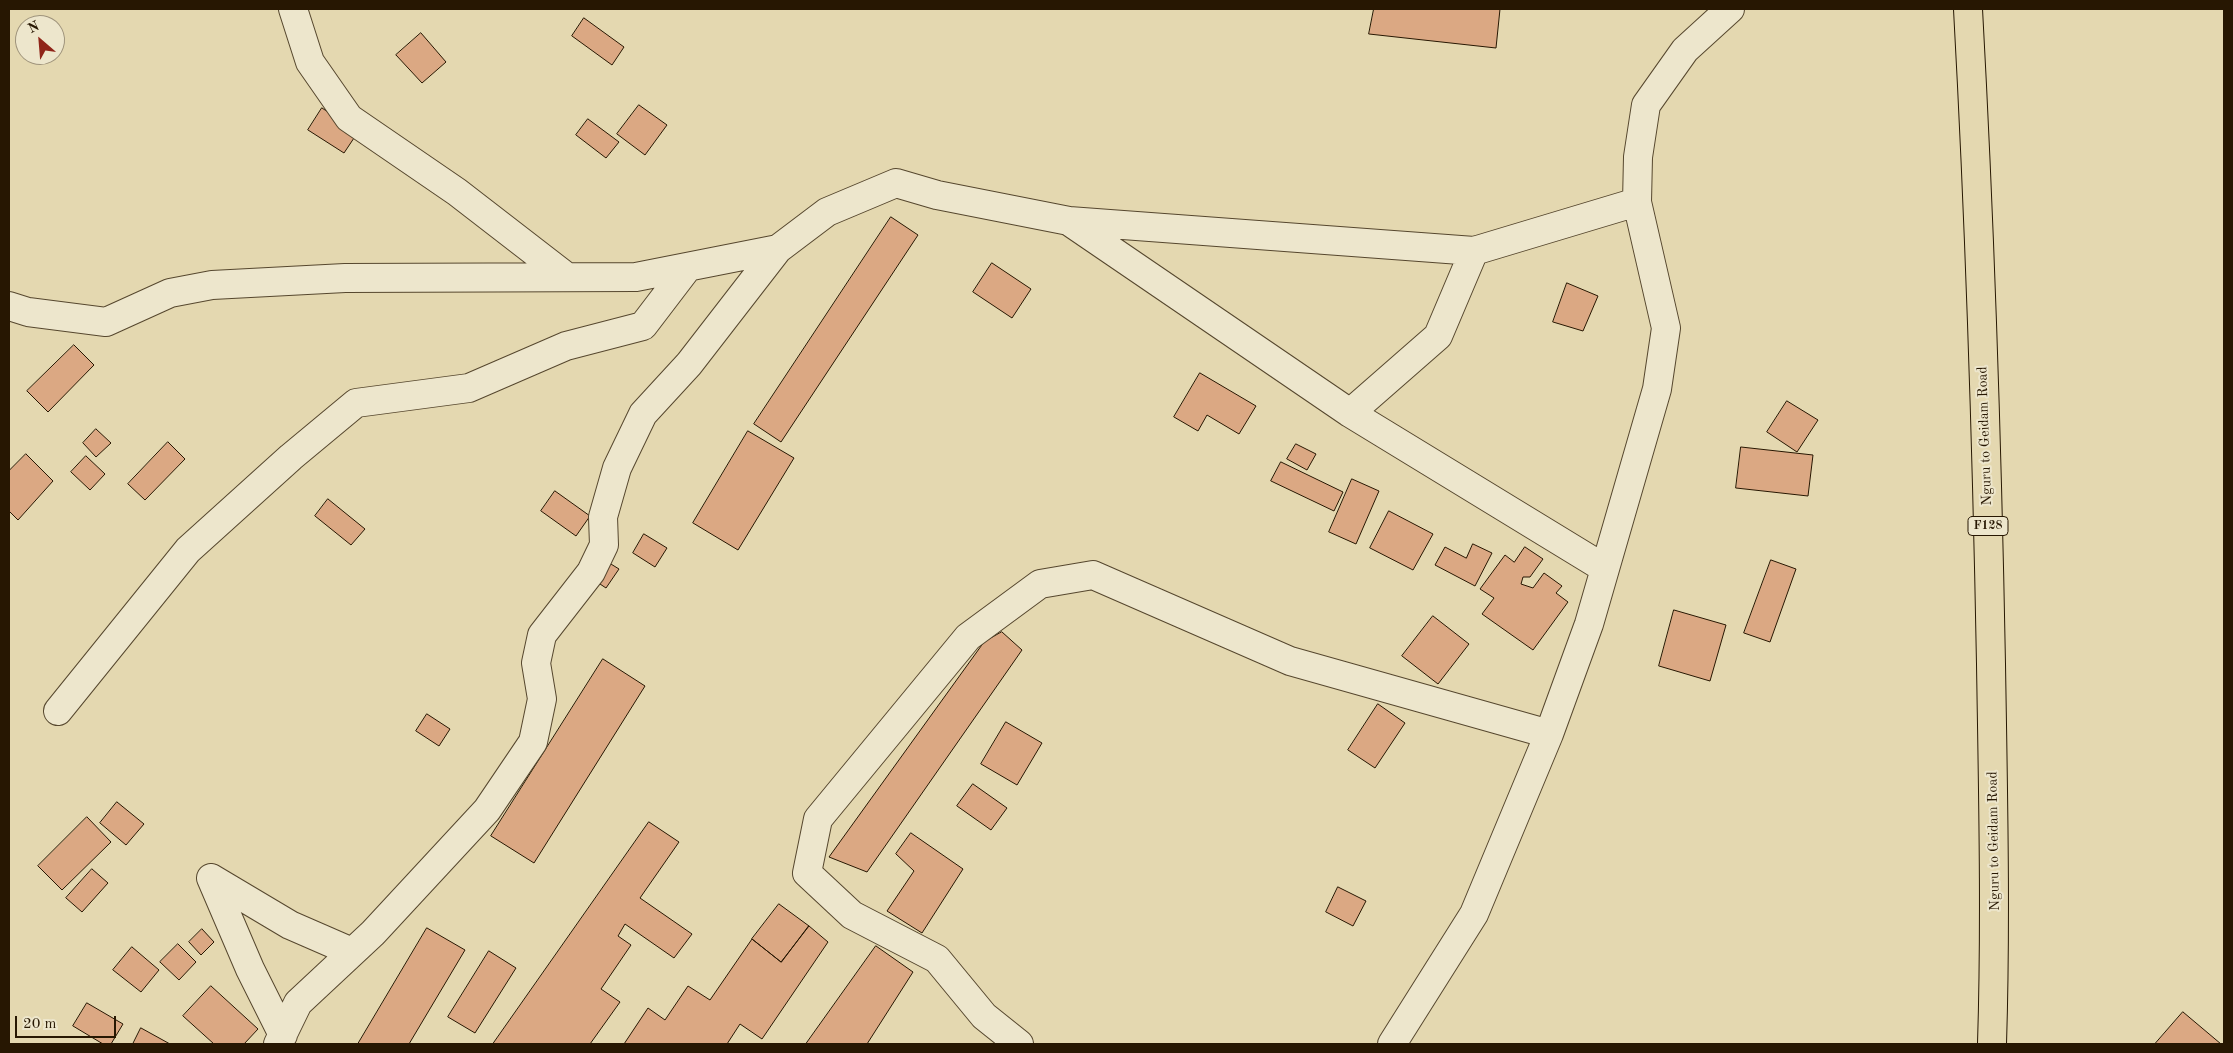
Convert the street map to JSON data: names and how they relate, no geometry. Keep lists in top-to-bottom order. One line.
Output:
{"streets":{"main road":["Nguru to Geidam Road","F128"]},"scale_bar":"20 m","north":"top left"}
